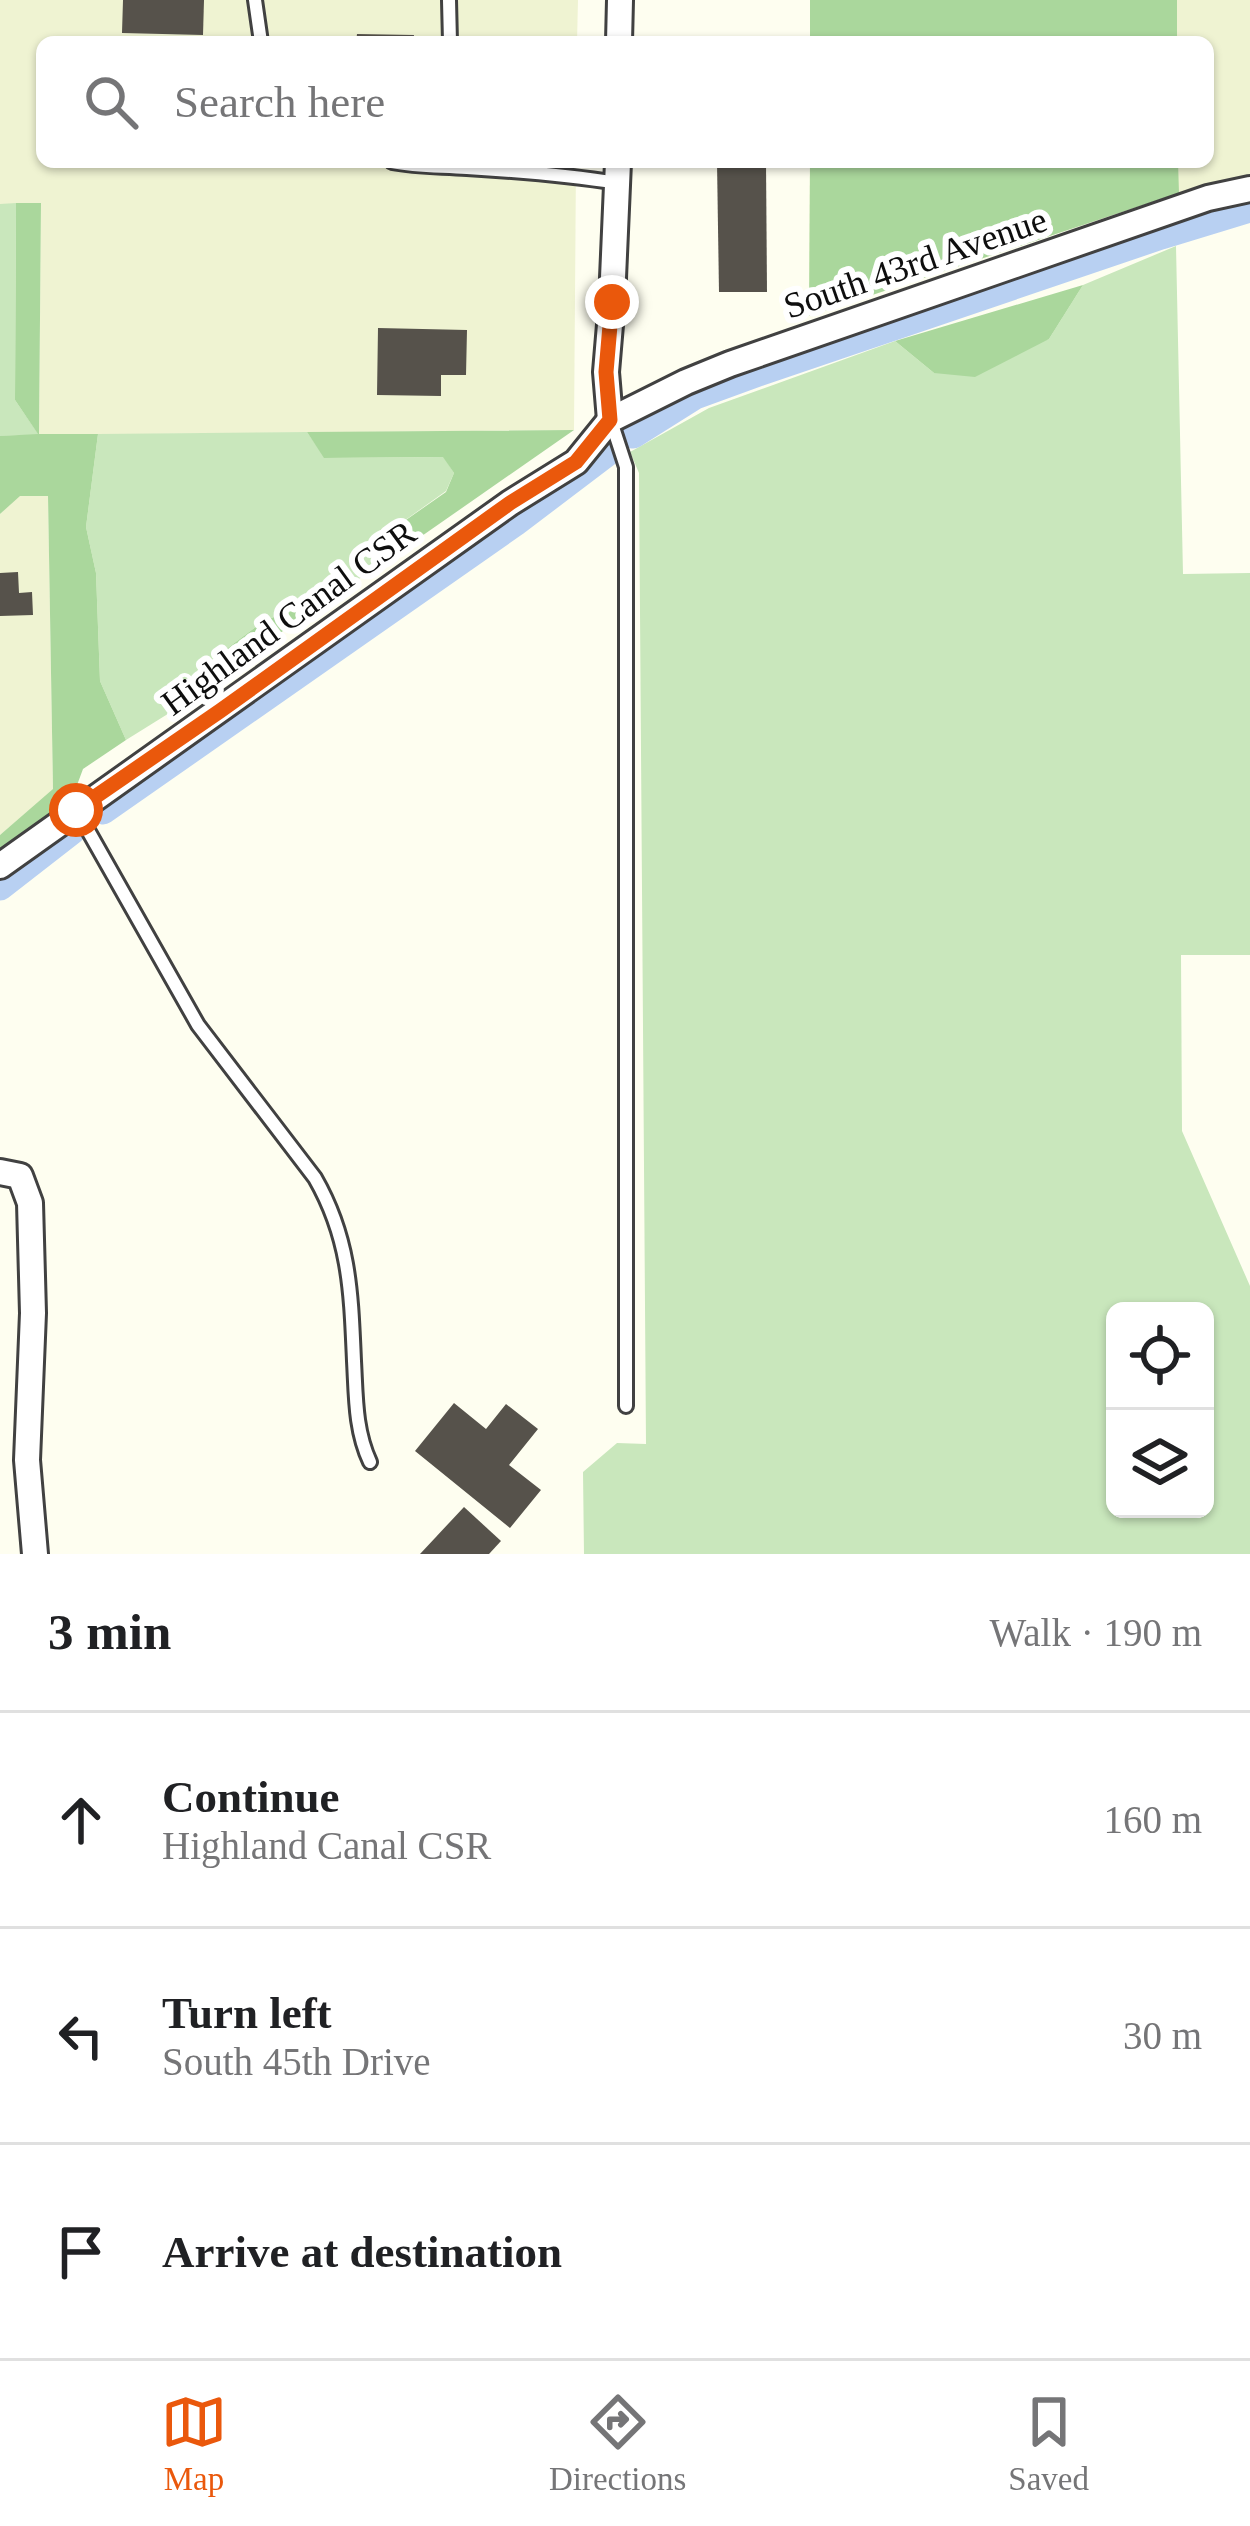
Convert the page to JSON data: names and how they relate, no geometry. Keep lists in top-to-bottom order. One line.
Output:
{"streets":{"street":["South 43rd Avenue","Highland Canal CSR"]},"crossings":[["South 43rd Avenue","Highland Canal CSR"]],"page":{"search":"Search here","heading":["3 min","Walk · 190 m"],"list":[["Continue","Highland Canal CSR","160 m"],["Turn left","South 45th Drive","30 m"],"Arrive at destination"],"nav":["Map","Directions","Saved"]}}
